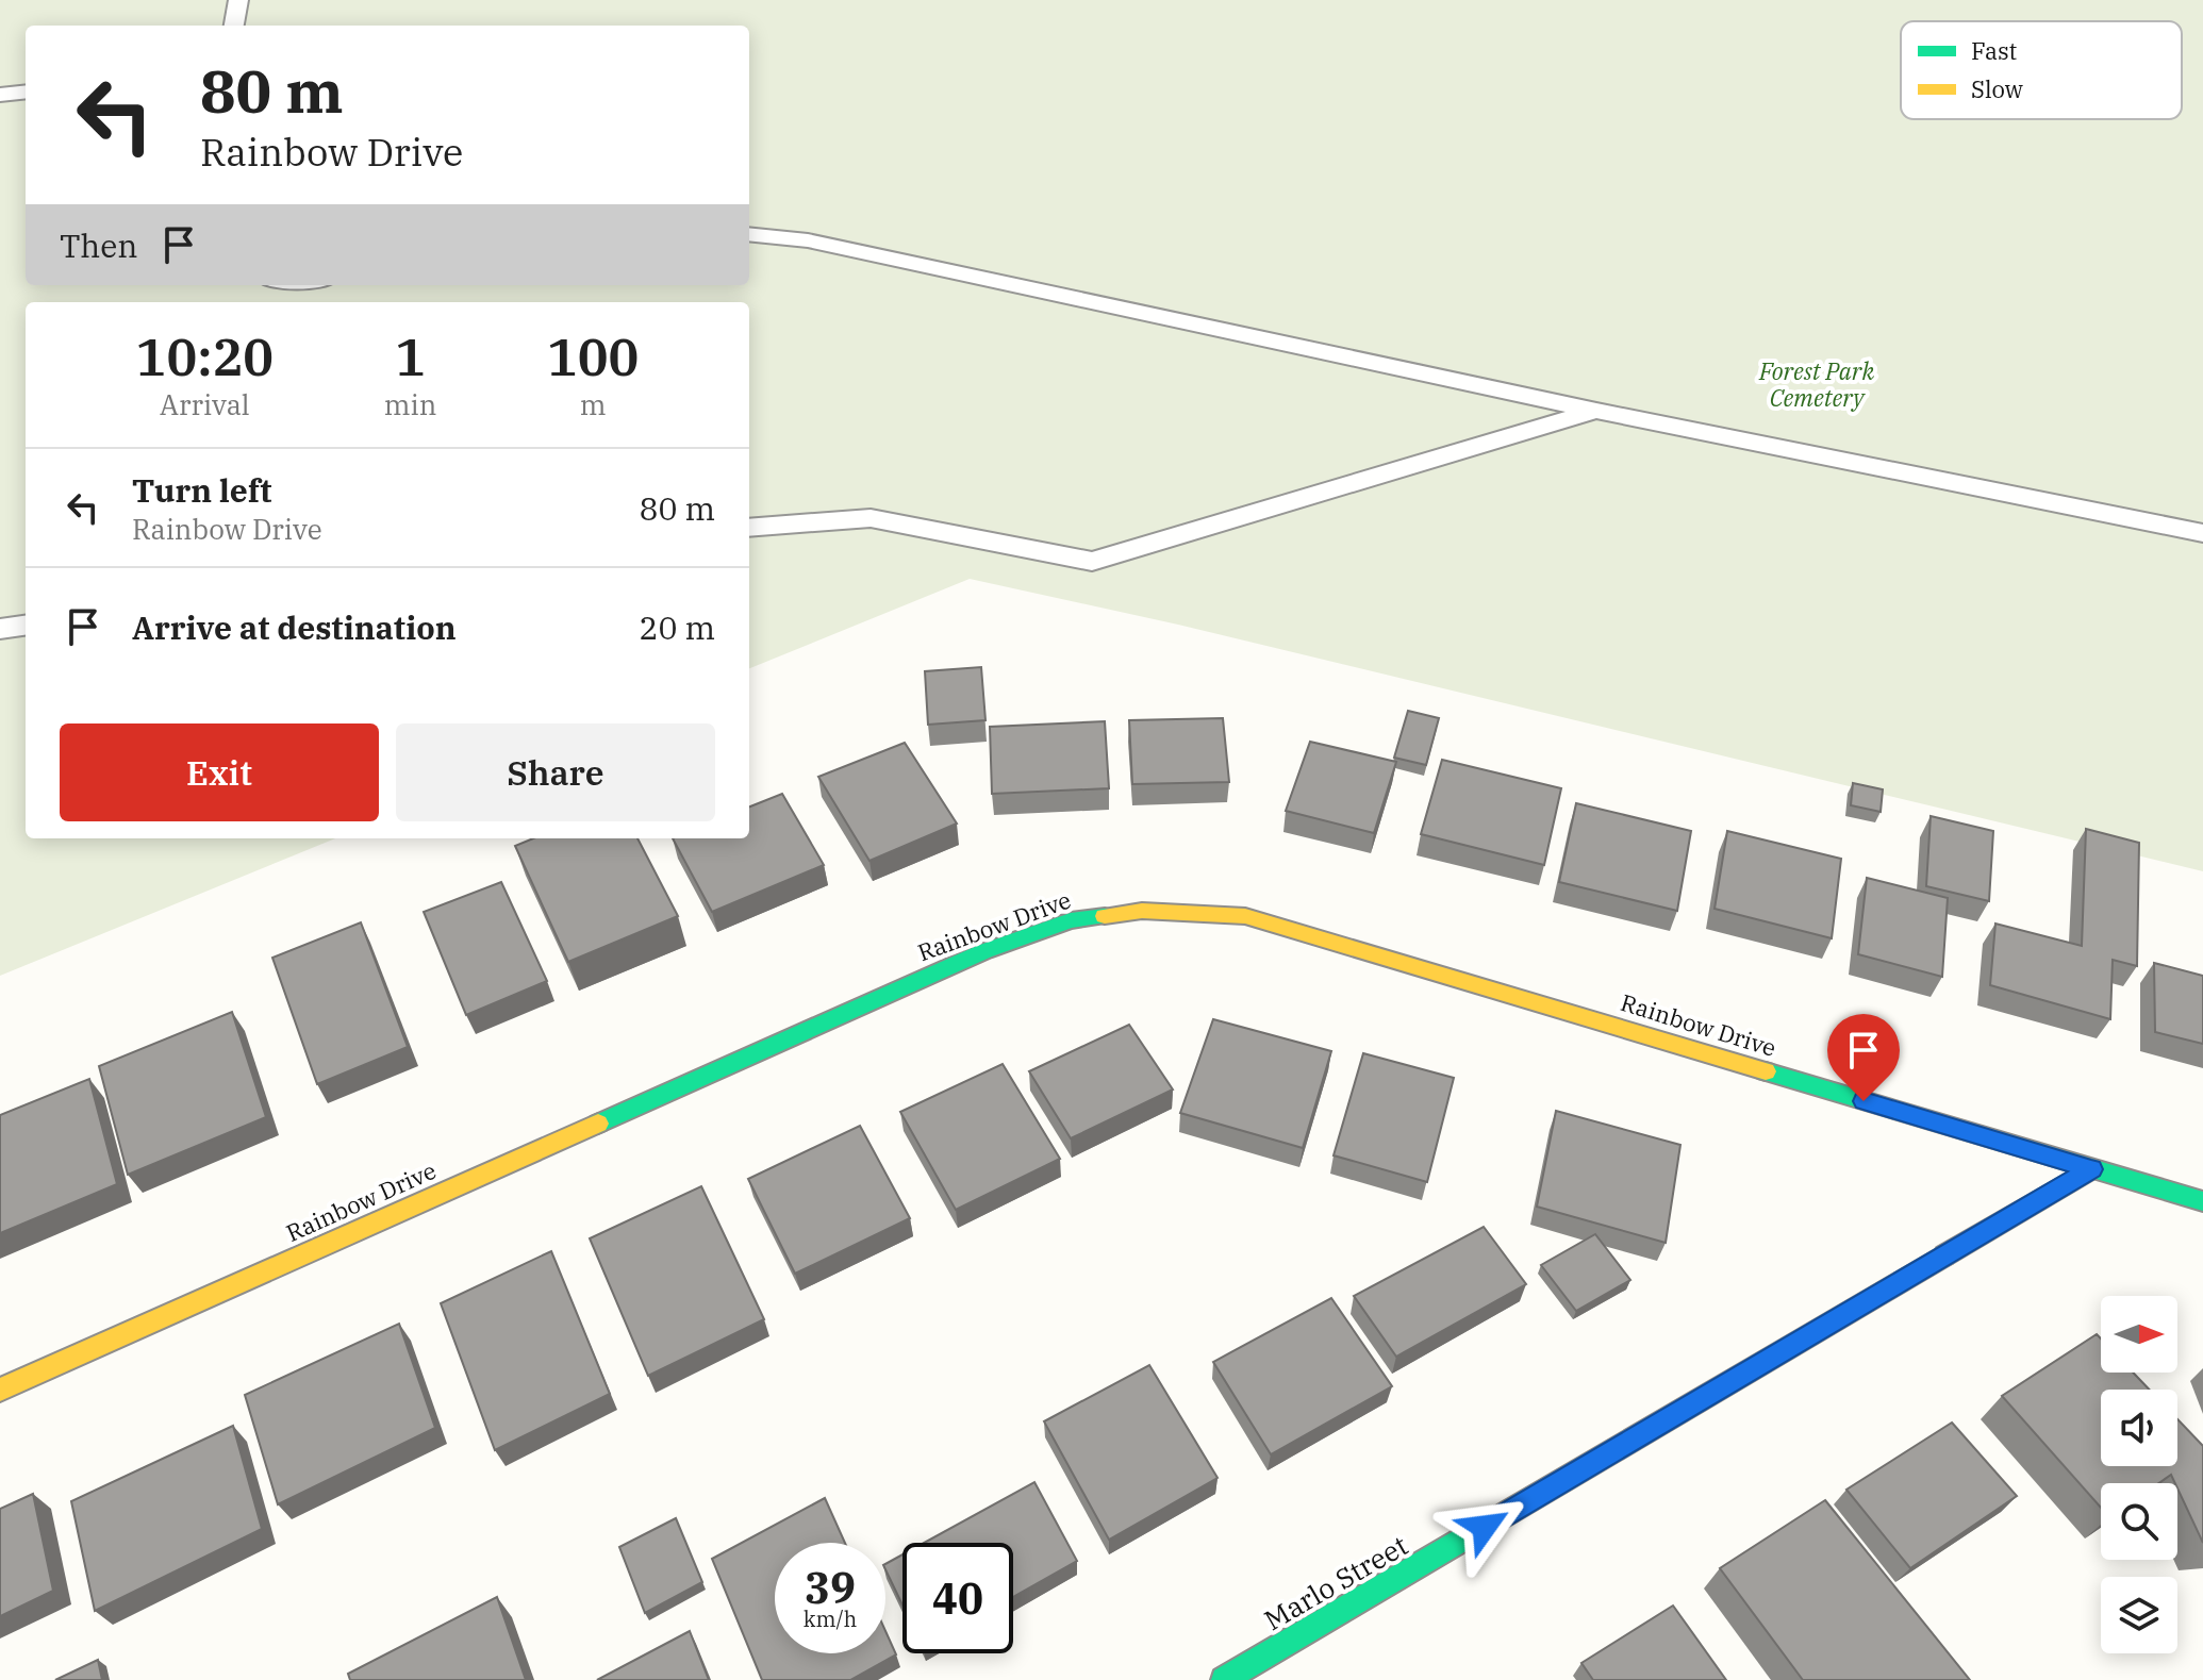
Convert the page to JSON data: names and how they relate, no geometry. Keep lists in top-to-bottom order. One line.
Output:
{"streets":{"street":["Rainbow Drive","Marlo Street"]},"crossings":[["Rainbow Drive","Marlo Street"]],"parks":["Forest Park Cemetery"],"legend":["Fast","Slow"],"north":"right","page":{"turn":["80 m","Rainbow Drive"],"then":"Then","eta":["10:20","Arrival","1","min","100","m"],"list":[{"name":"Turn left","note":"Rainbow Drive","value":"80 m"},{"name":"Arrive at destination","value":"20 m"}],"buttons":["Exit","Share"],"speed":"39 km/h","limit":"40"}}
